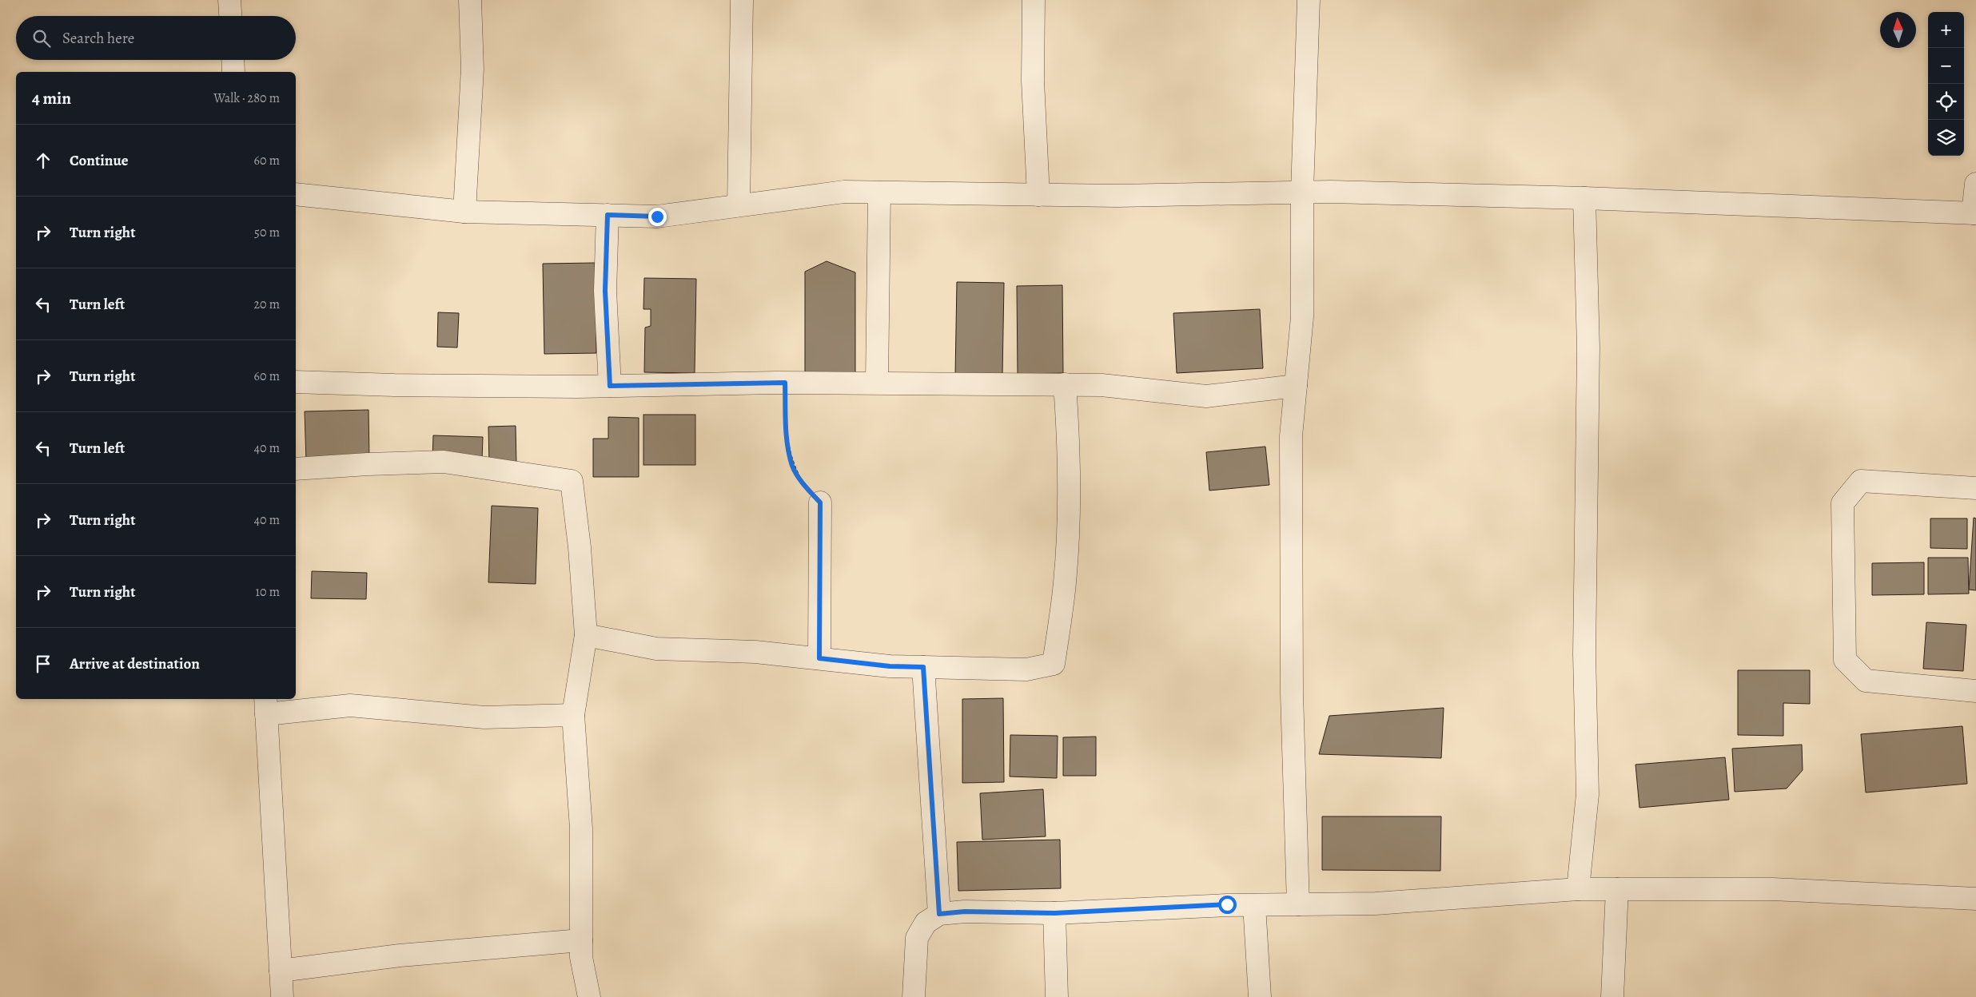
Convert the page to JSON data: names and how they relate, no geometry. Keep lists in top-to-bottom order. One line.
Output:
{"north":"top","page":{"map_buttons":["+","−"],"search":"Search here","heading":["4 min","Walk · 280 m"],"list":[["Continue","60 m"],["Turn right","50 m"],["Turn left","20 m"],["Turn right","60 m"],["Turn left","40 m"],["Turn right","40 m"],["Turn right","10 m"],"Arrive at destination"]}}
